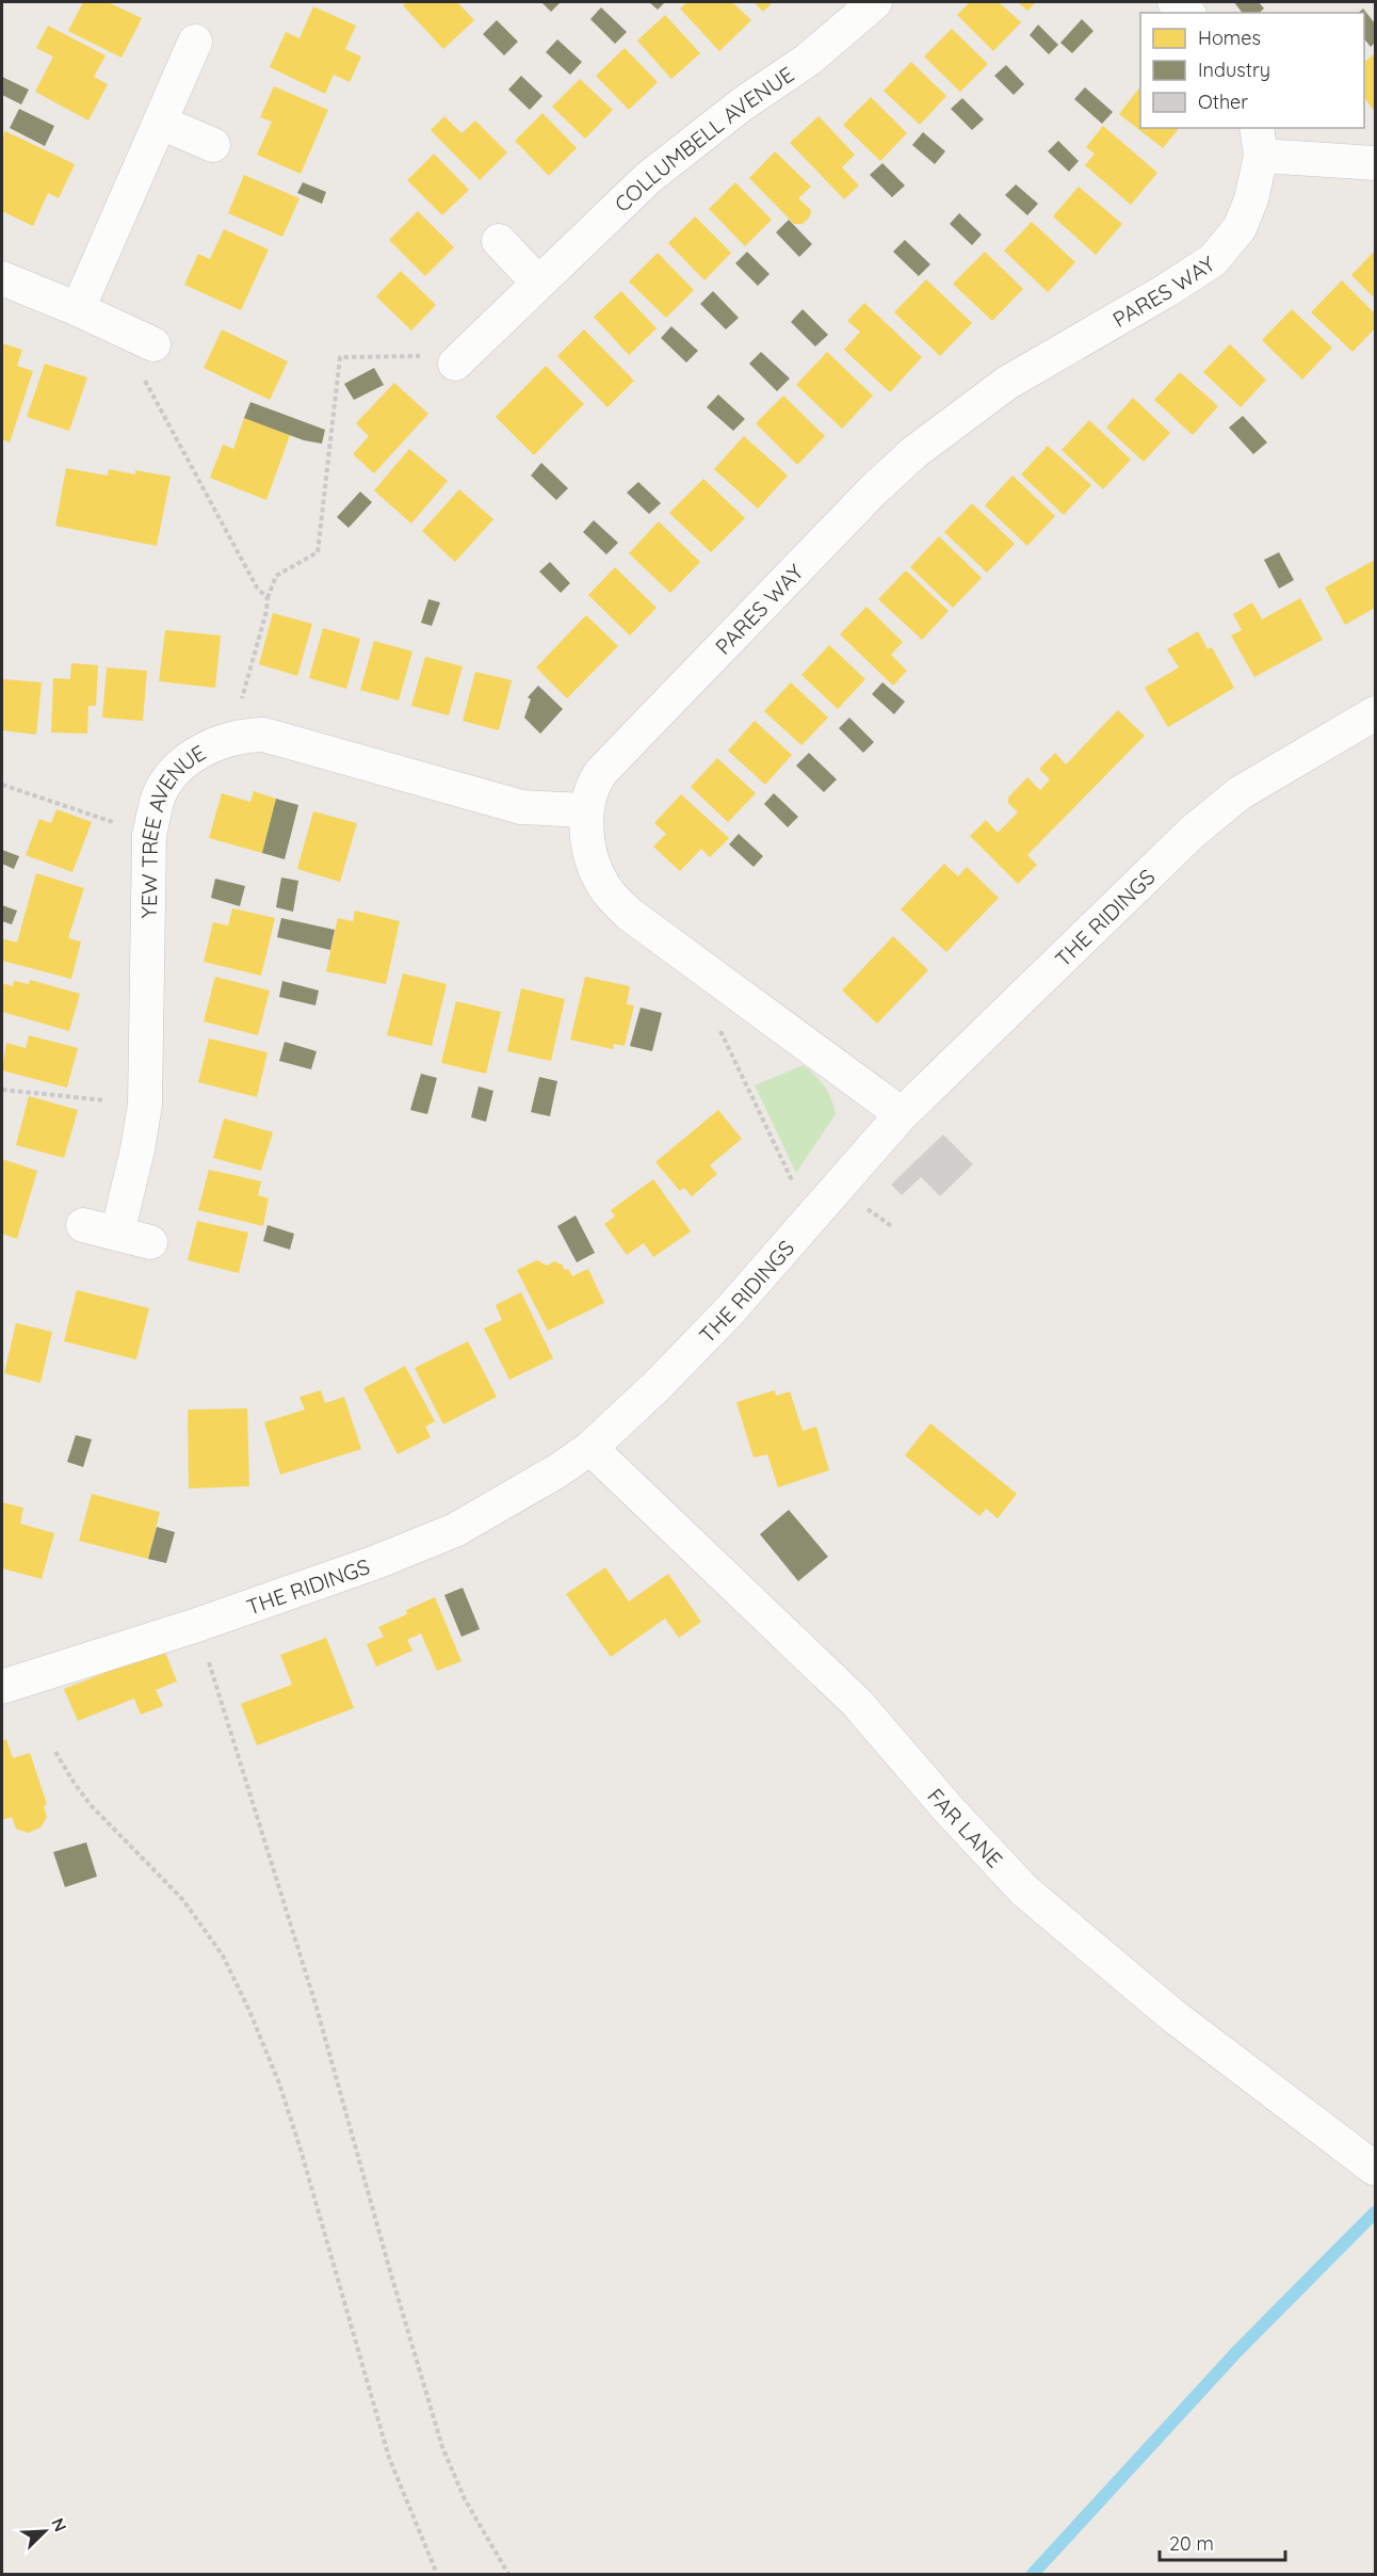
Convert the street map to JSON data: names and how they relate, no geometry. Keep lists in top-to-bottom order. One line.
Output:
{"streets":{"street":["COLLUMBELL AVENUE","PARES WAY","YEW TREE AVENUE","THE RIDINGS","FAR LANE"]},"crossings":[["PARES WAY","YEW TREE AVENUE"],["PARES WAY","THE RIDINGS"],["THE RIDINGS","FAR LANE"]],"legend":["Homes","Industry","Other"],"scale_bar":"20 m","north":"top right"}
